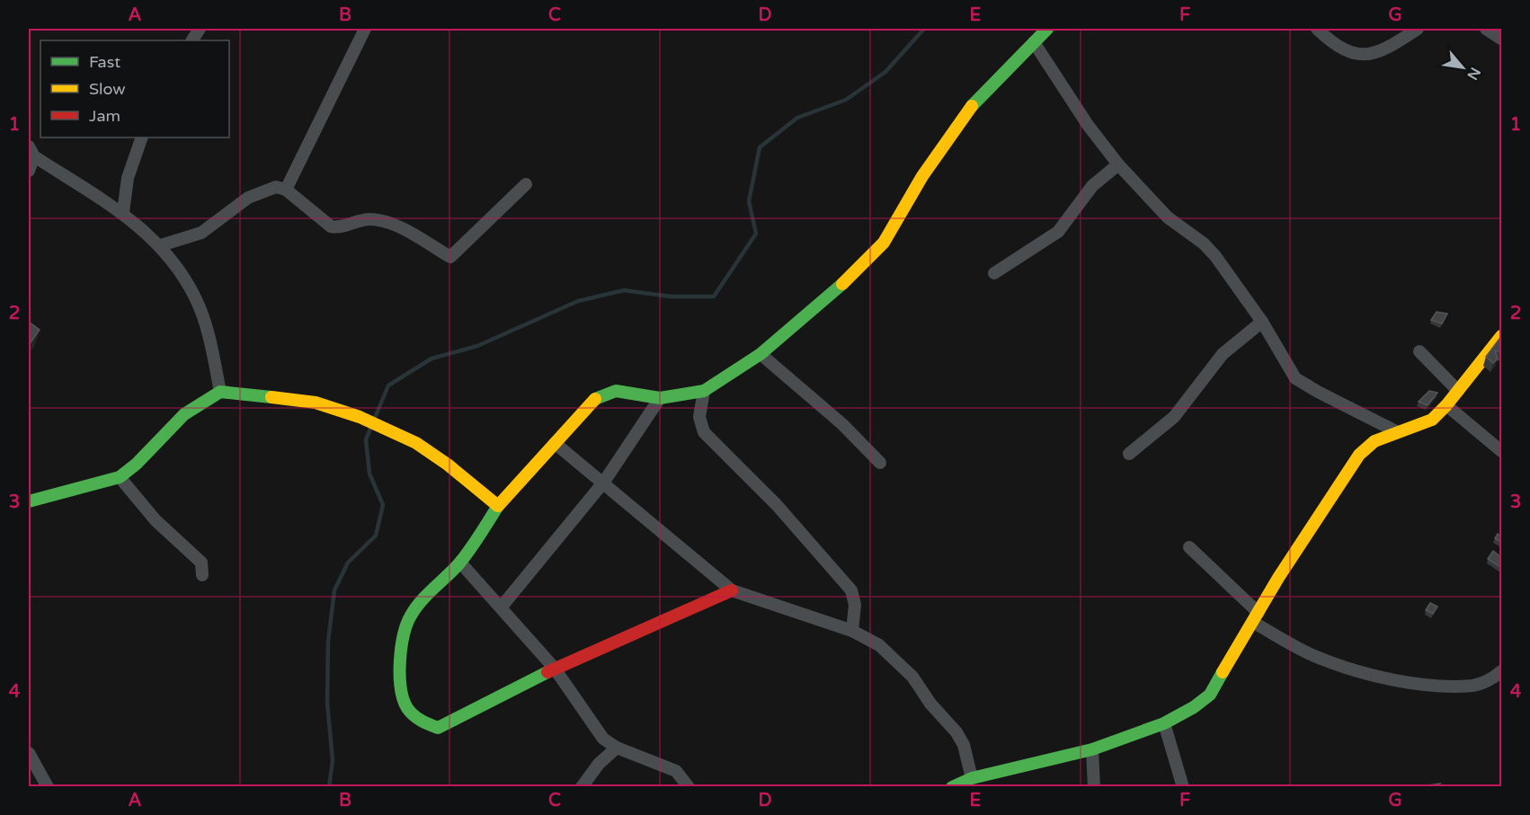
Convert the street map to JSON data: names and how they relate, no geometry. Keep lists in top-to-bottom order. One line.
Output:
{"legend":["Fast","Slow","Jam"],"north":"bottom right","grid":{"columns":["A","B","C","D","E","F","G"],"rows":["1","2","3","4"]}}
